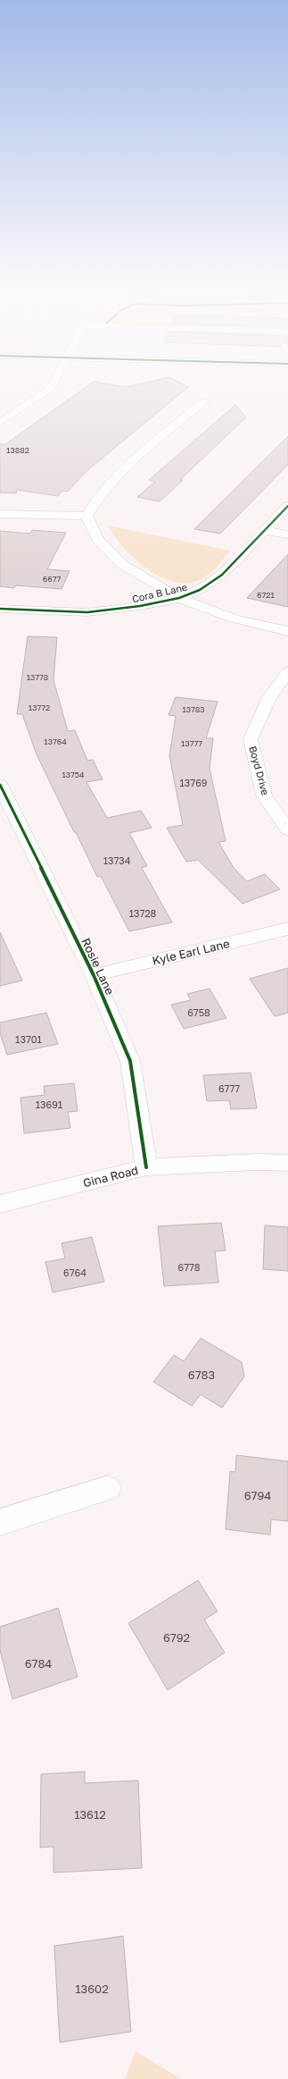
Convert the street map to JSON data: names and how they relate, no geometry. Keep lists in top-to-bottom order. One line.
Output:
{"streets":{"street":["Cora B Lane","Boyd Drive","Kyle Earl Lane","Rosie Lane","Gina Road"]},"crossings":[["Kyle Earl Lane","Rosie Lane"],["Rosie Lane","Gina Road"]],"house_numbers":["13882","6677","6721","13778","13772","13783","13764","13777","13754","13769","13734","13728","6758","13701","6777","13691","6778","6764","6783","6794","6792","6784","13612","13602"]}
